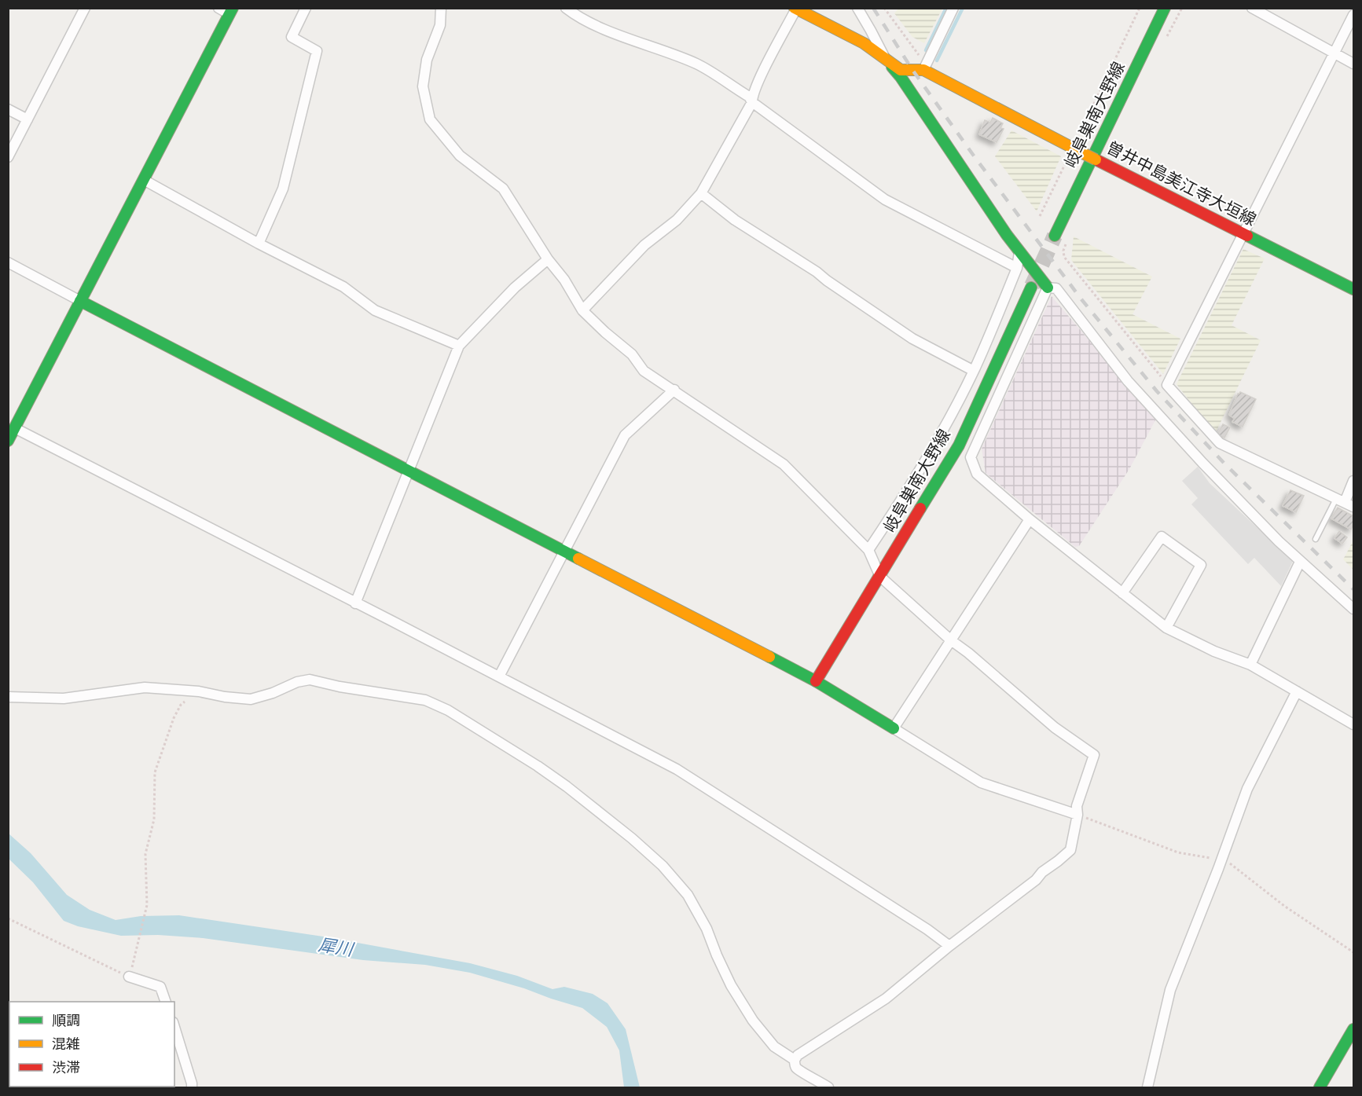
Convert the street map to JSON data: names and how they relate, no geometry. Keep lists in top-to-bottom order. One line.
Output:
{"streets":{"street":["岐阜巣南大野線","曽井中島美江寺大垣線"]},"water":["犀川"],"legend":["順調","混雑","渋滞"]}
